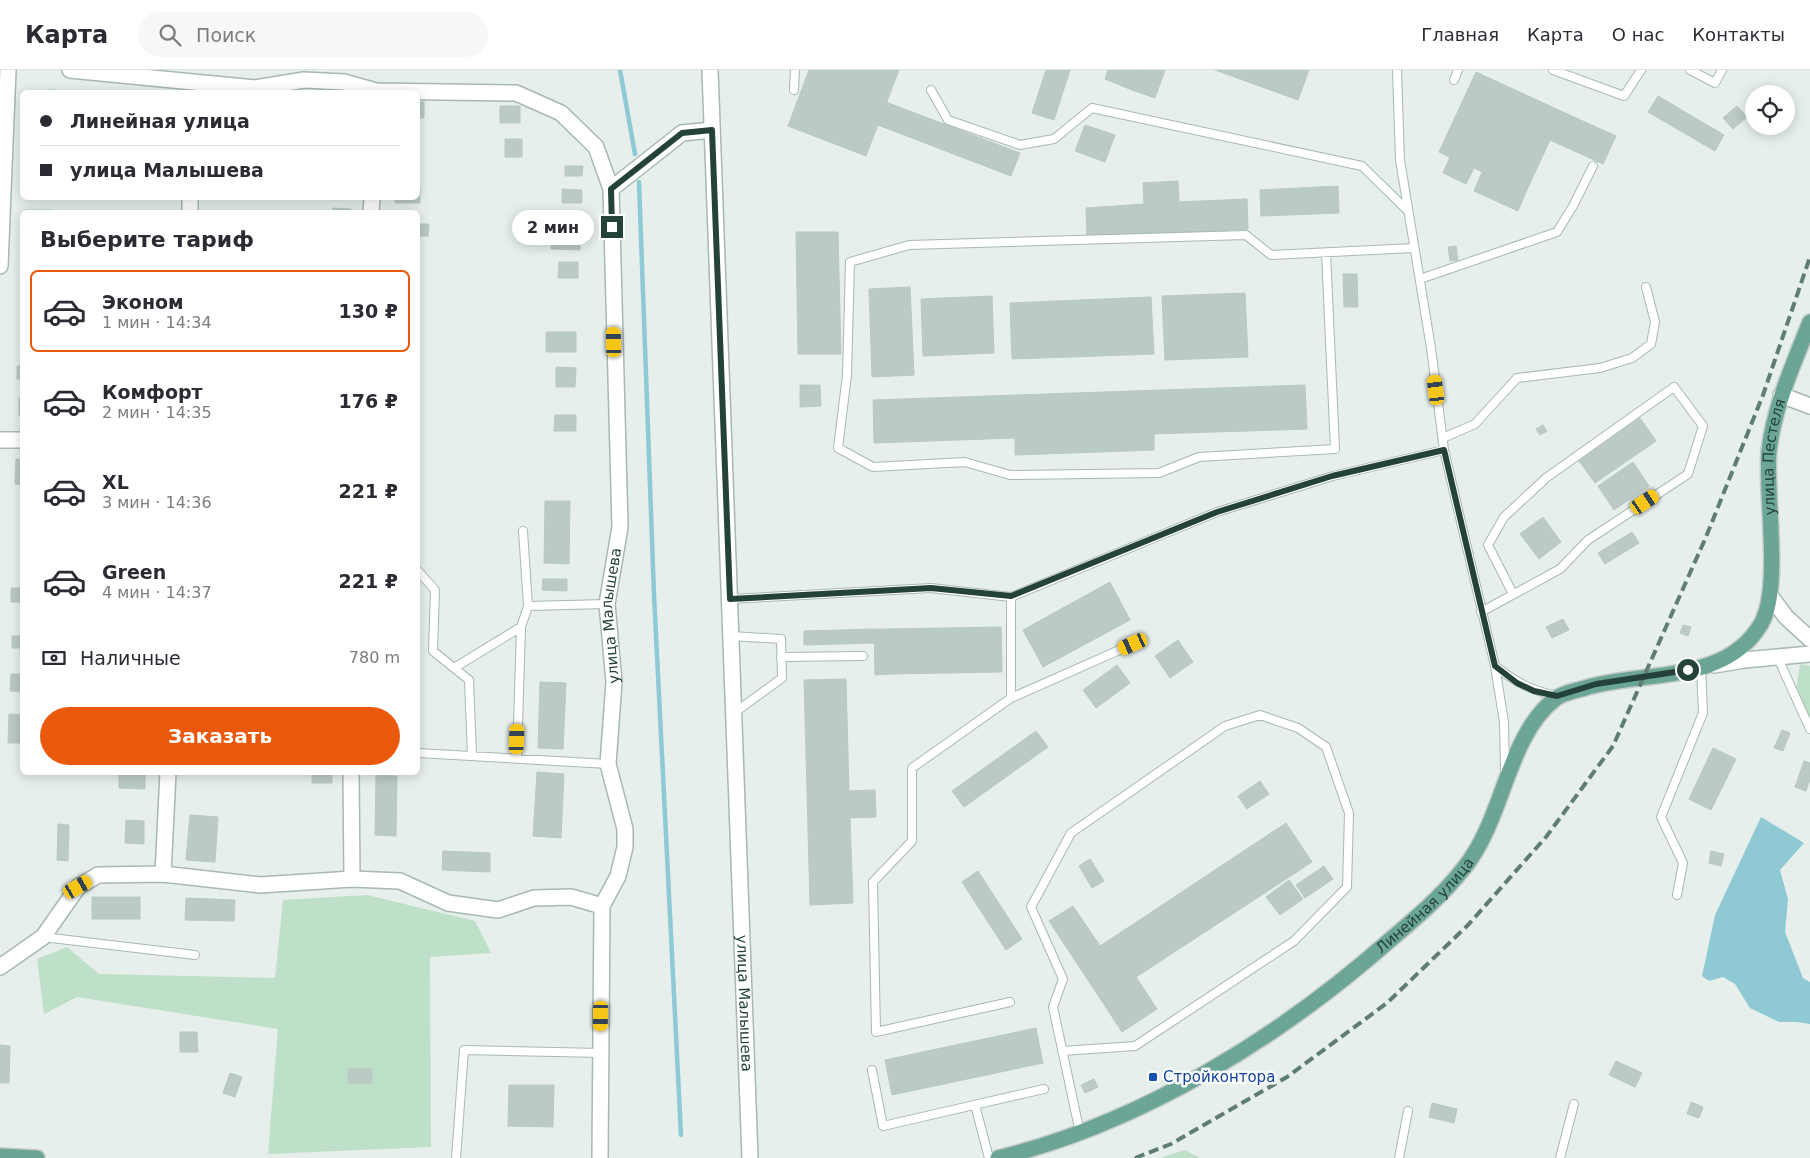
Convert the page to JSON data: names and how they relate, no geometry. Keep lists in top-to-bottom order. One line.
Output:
{"streets":{"main road":["улица Пестеля","Линейная улица"],"street":["улица Малышева"]},"crossings":[["улица Пестеля","Линейная улица"]],"places":{"transit":["Стройконтора"]},"page":{"header":"Карта","search":"Поиск","nav":["Главная","Карта","О нас","Контакты"],"banner":["Линейная улица","улица Малышева"],"bubble":"2 мин","heading":"Выберите тариф","list":[{"name":"Эконом","note":"1 мин · 14:34","value":"130 ₽"},{"name":"Комфорт","note":"2 мин · 14:35","value":"176 ₽"},{"name":"XL","note":"3 мин · 14:36","value":"221 ₽"},{"name":"Green","note":"4 мин · 14:37","value":"221 ₽"}],"pay":["Наличные","780 m"],"buttons":"Заказать"}}
